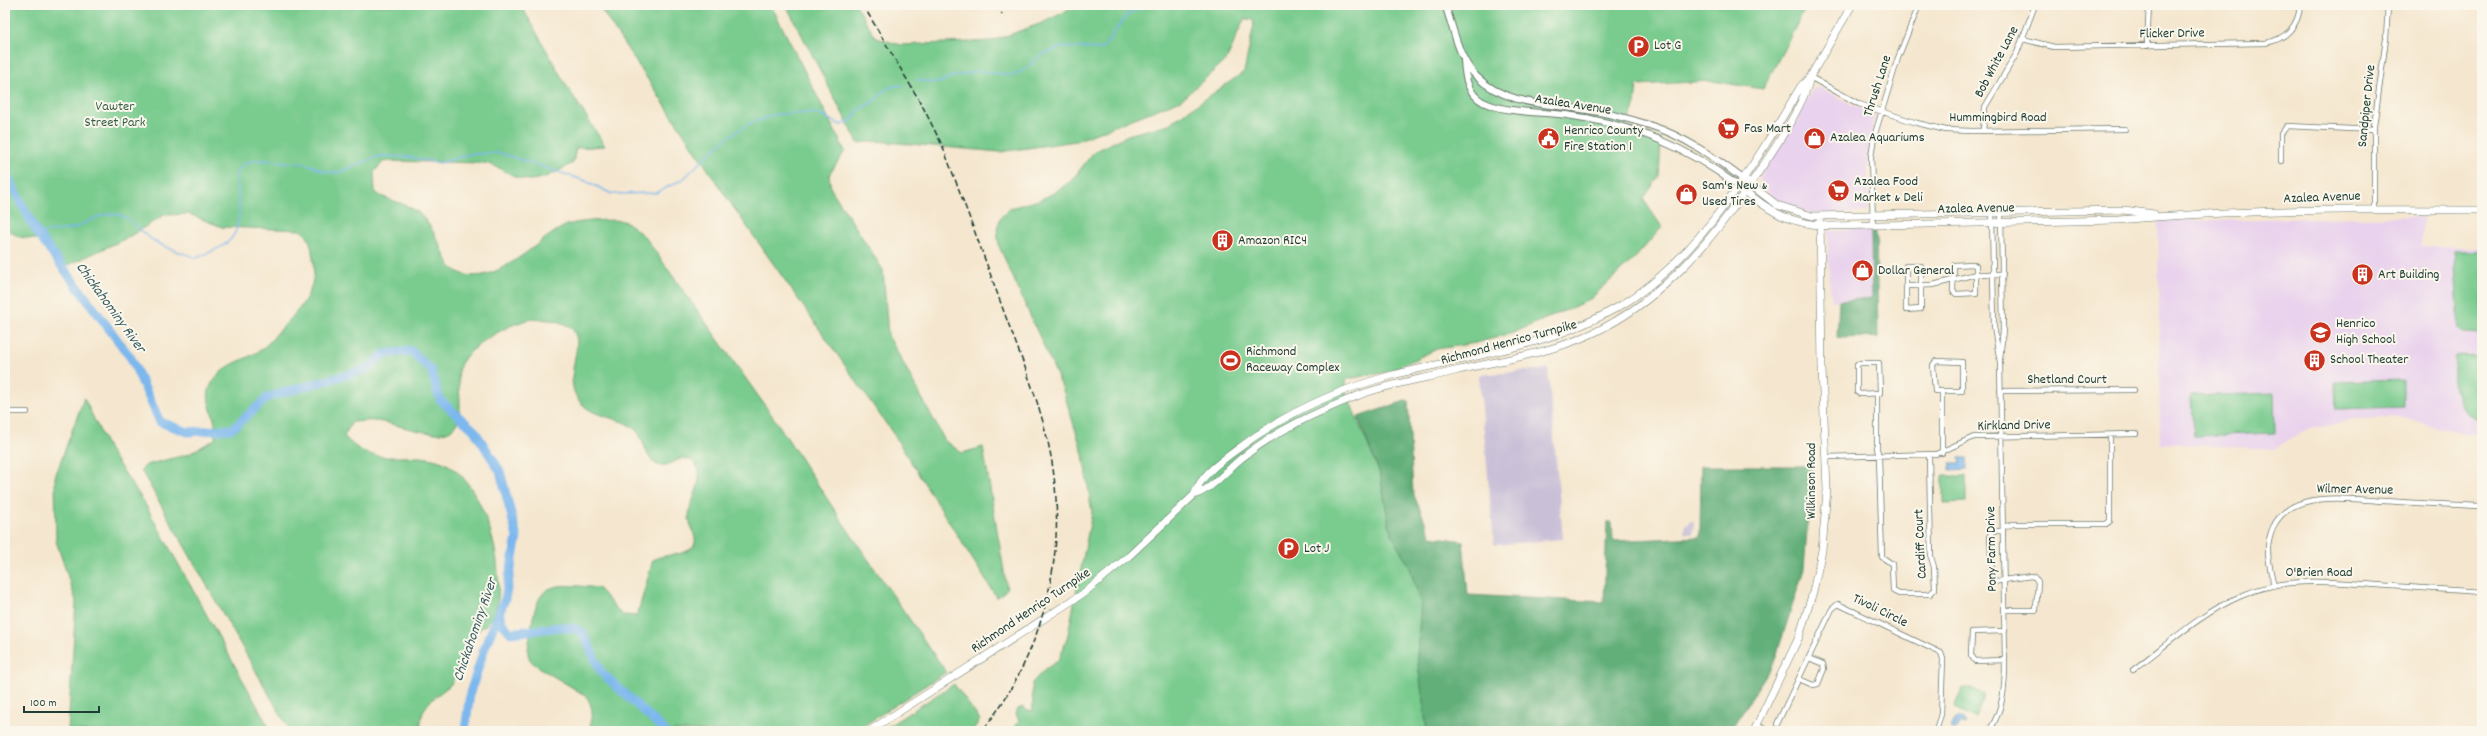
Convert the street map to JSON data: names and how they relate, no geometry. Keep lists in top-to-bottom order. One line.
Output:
{"streets":{"main road":["Azalea Avenue","Richmond Henrico Turnpike","Wilkinson Road"],"street":["Flicker Drive","Bob White Lane","Thrush Lane","Sandpiper Drive","Hummingbird Road","Shetland Court","Kirkland Drive","Wilmer Avenue","Cardiff Court","Pony Farm Drive","O'Brien Road","Tivoli Circle"]},"crossings":[["Flicker Drive","Bob White Lane"],["Bob White Lane","Hummingbird Road"],["Thrush Lane","Azalea Avenue"],["Thrush Lane","Hummingbird Road"],["Azalea Avenue","Sandpiper Drive"],["Azalea Avenue","Richmond Henrico Turnpike"],["Azalea Avenue","Wilkinson Road"],["Azalea Avenue","Pony Farm Drive"],["Hummingbird Road","Richmond Henrico Turnpike"],["Shetland Court","Pony Farm Drive"],["Kirkland Drive","Wilkinson Road"],["Kirkland Drive","Cardiff Court"],["Kirkland Drive","Pony Farm Drive"],["Wilmer Avenue","O'Brien Road"]],"water":["Chickahominy River"],"parks":["Vawter Street Park"],"places":{"parking":["Lot G","Lot J"],"supermarket":["Fas Mart","Azalea Food Market & Deli"],"shop":["Azalea Aquariums","Sam's New & Used Tires","Dollar General"],"public building":["Henrico County Fire Station 1"],"building":["Amazon RIC4","Art Building","School Theater"],"school or university":["Henrico High School"],"sports":["Richmond Raceway Complex"]},"scale_bar":"100 m"}
